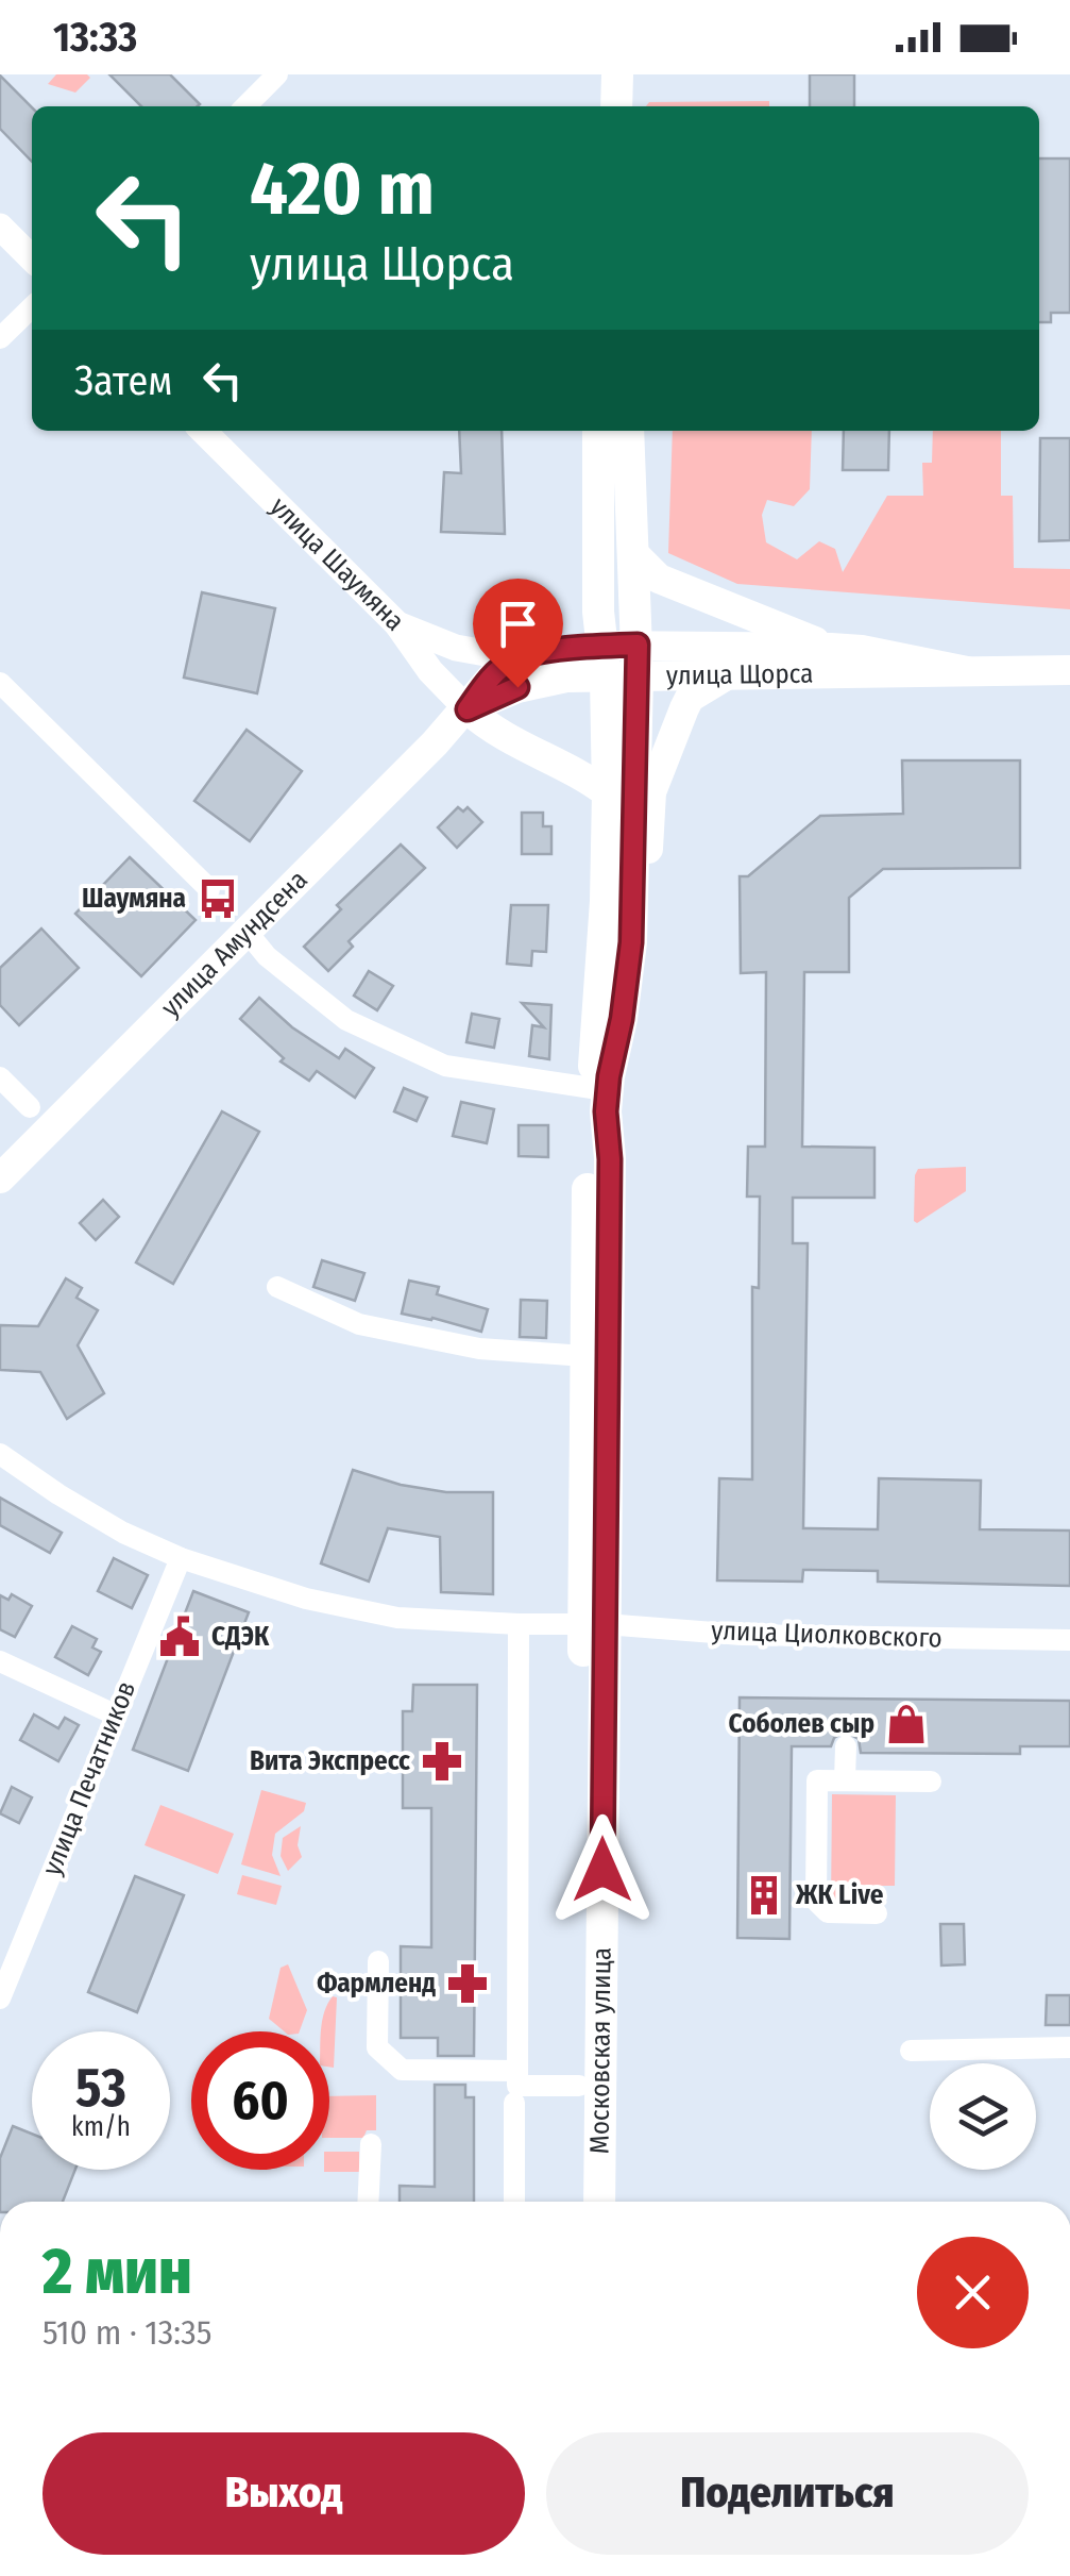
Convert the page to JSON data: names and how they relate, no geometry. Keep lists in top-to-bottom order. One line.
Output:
{"streets":{"main road":["улица Щорса","улица Амундсена","Московская улица"],"street":["улица Шаумяна","улица Циолковского","улица Печатников"]},"crossings":[["улица Шаумяна","улица Щорса"],["улица Шаумяна","улица Амундсена"],["улица Щорса","улица Амундсена"],["улица Щорса","Московская улица"],["улица Циолковского","улица Печатников"],["улица Циолковского","Московская улица"]],"places":{"bus stop":["Шаумяна"],"public building":["СДЭК"],"shop":["Соболев сыр"],"pharmacy":["Вита Экспресс","Фармленд"],"building":["ЖК Live"]},"page":{"status":"13:33","turn":["420 m","улица Щорса"],"then":"Затем","speed":"53 km/h","limit":"60","heading":["2 мин","510 m · 13:35"],"buttons":["Выход","Поделиться"]}}
